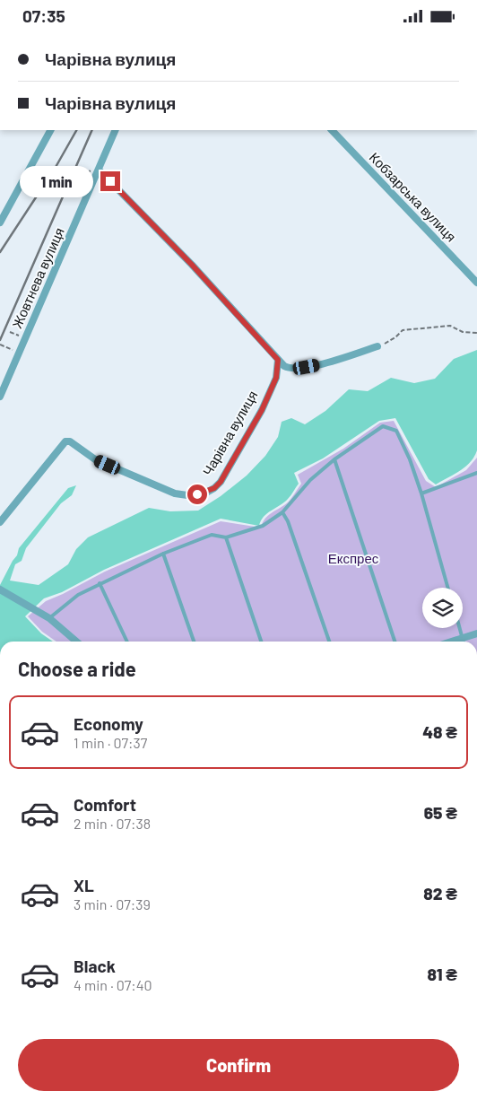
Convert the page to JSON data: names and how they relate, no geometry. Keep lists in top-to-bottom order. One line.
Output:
{"streets":{"street":["Кобзарська вулиця","Жовтнева вулиця","Чарівна вулиця"]},"parks":["Експрес"],"page":{"status":"07:35","banner":["Чарівна вулиця","Чарівна вулиця"],"bubble":"1 min","heading":"Choose a ride","list":[{"name":"Economy","note":"1 min · 07:37","value":"48 ₴"},{"name":"Comfort","note":"2 min · 07:38","value":"65 ₴"},{"name":"XL","note":"3 min · 07:39","value":"82 ₴"},{"name":"Black","note":"4 min · 07:40","value":"81 ₴"}],"buttons":"Confirm"}}
